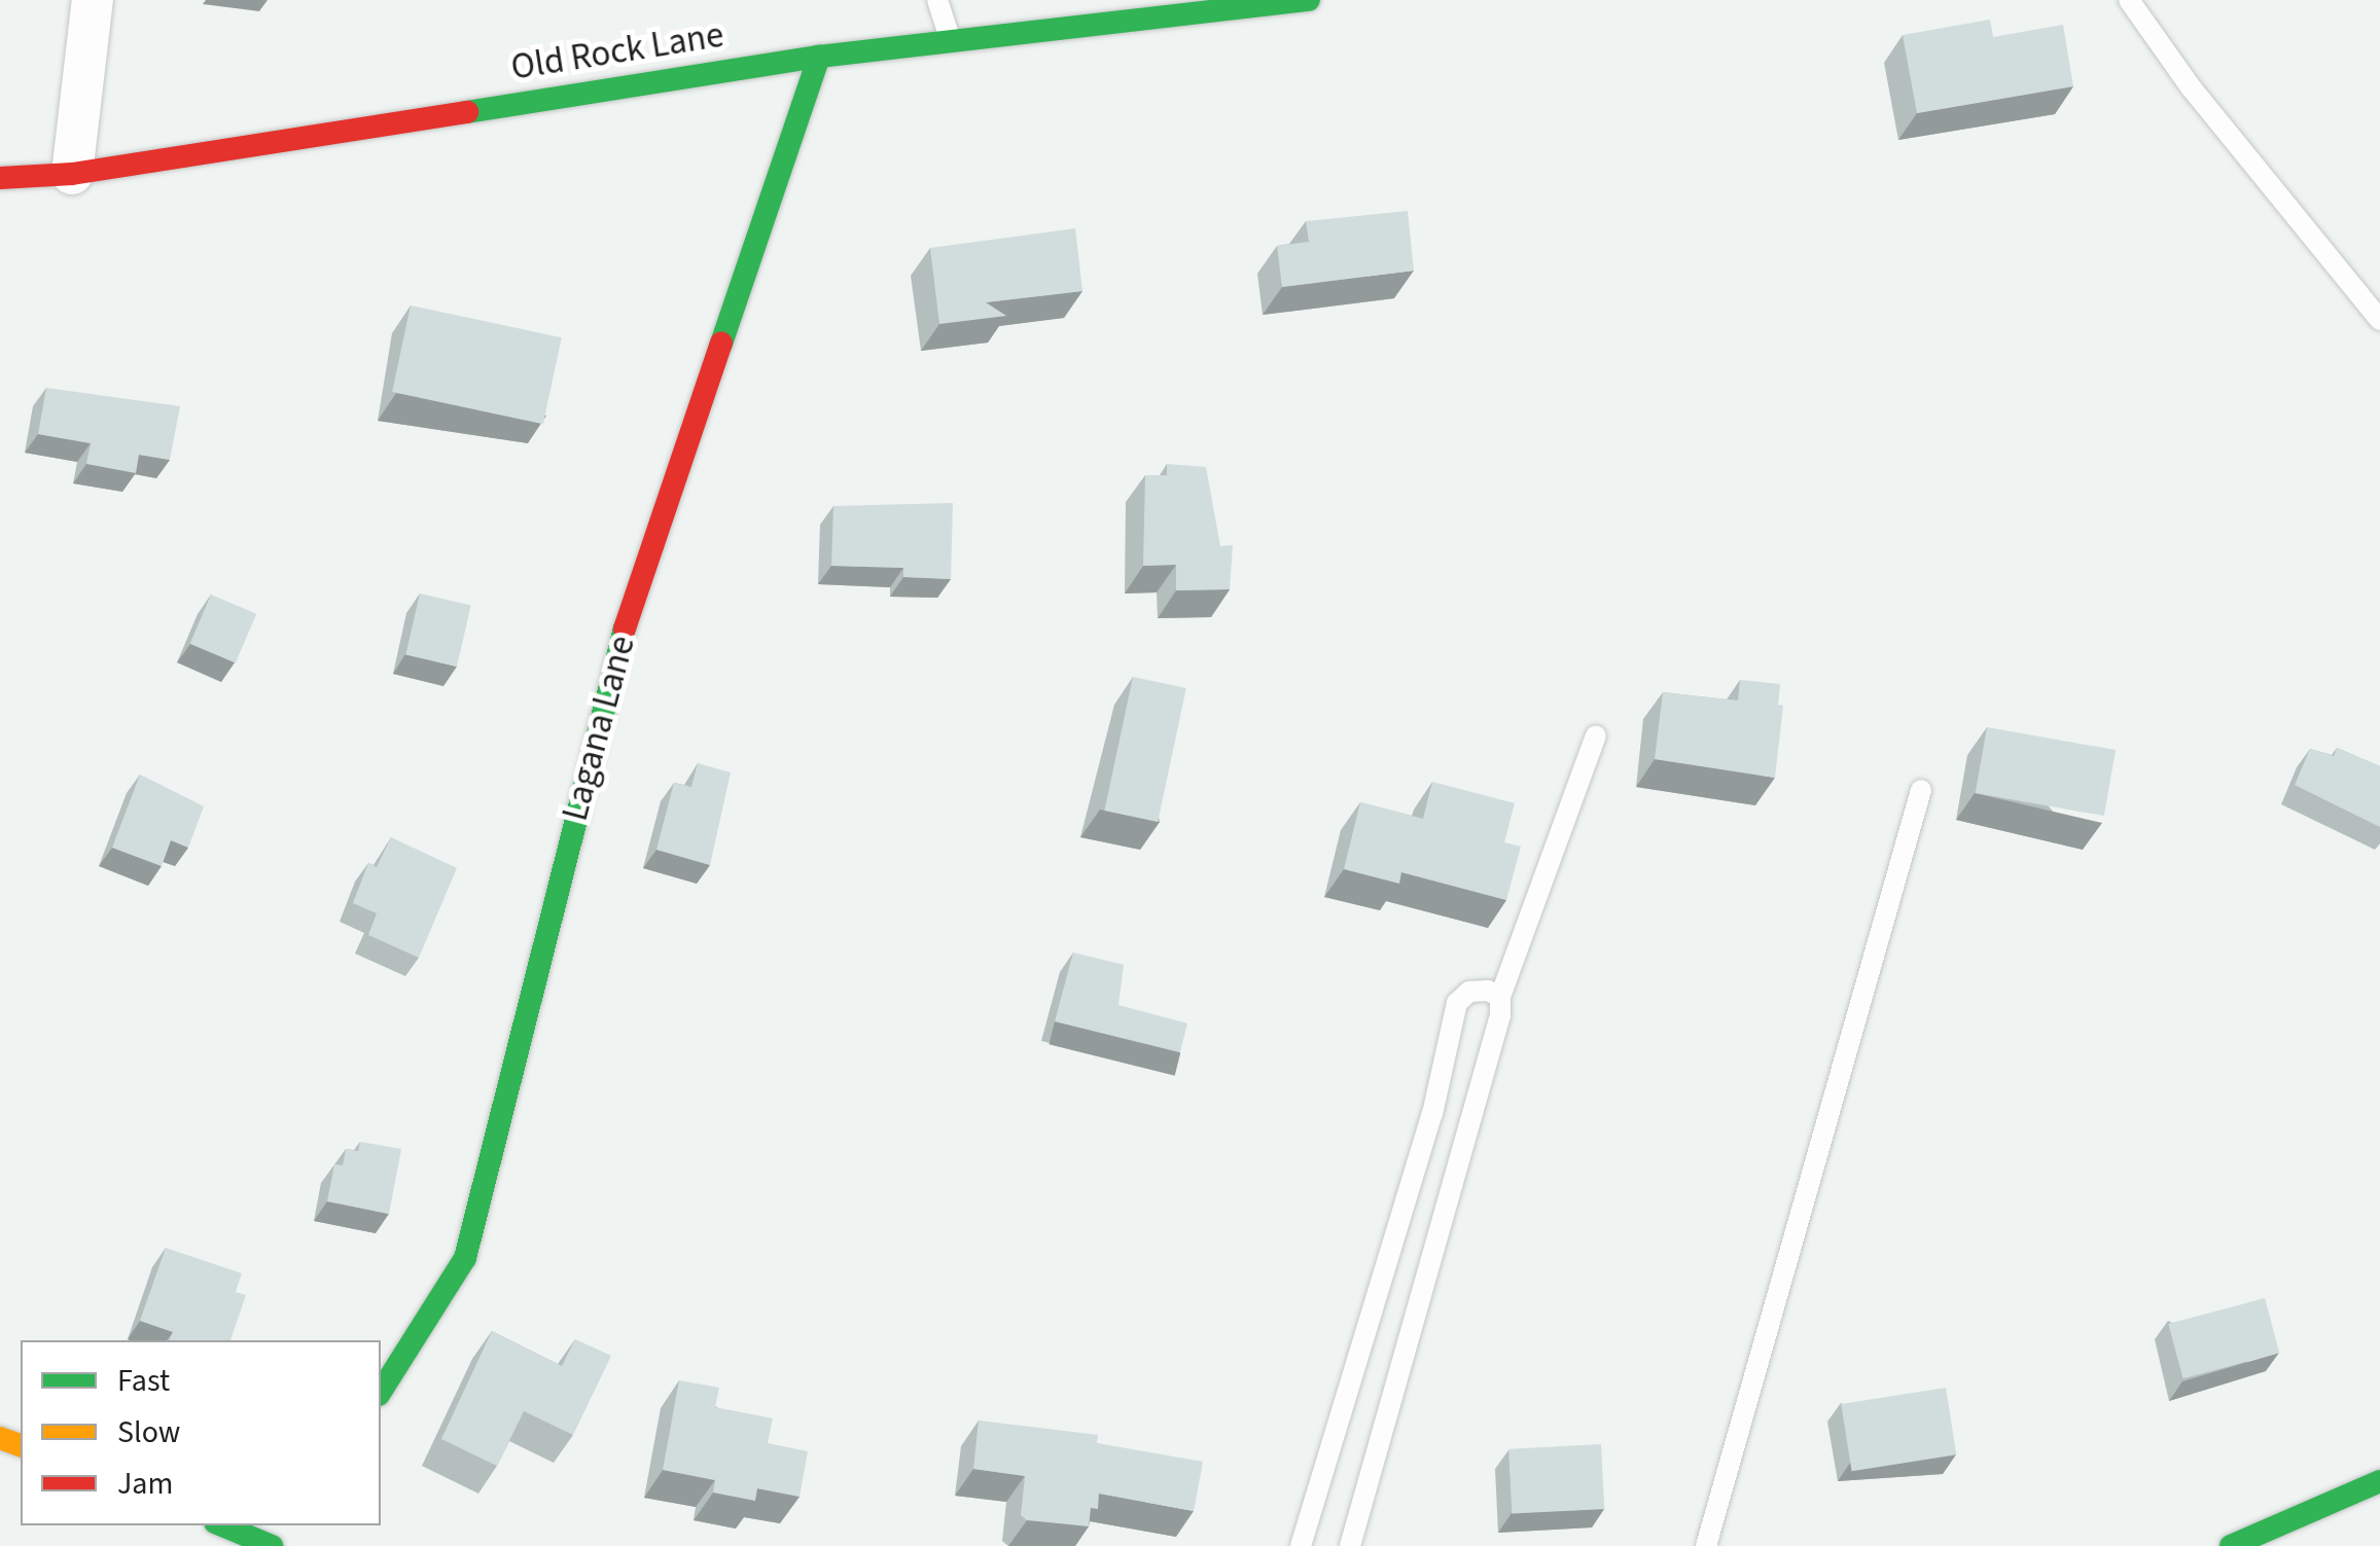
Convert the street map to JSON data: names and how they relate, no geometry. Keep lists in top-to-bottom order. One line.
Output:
{"streets":{"street":["Old Rock Lane","Lagana Lane"]},"crossings":[["Old Rock Lane","Lagana Lane"]],"legend":["Fast","Slow","Jam"]}
